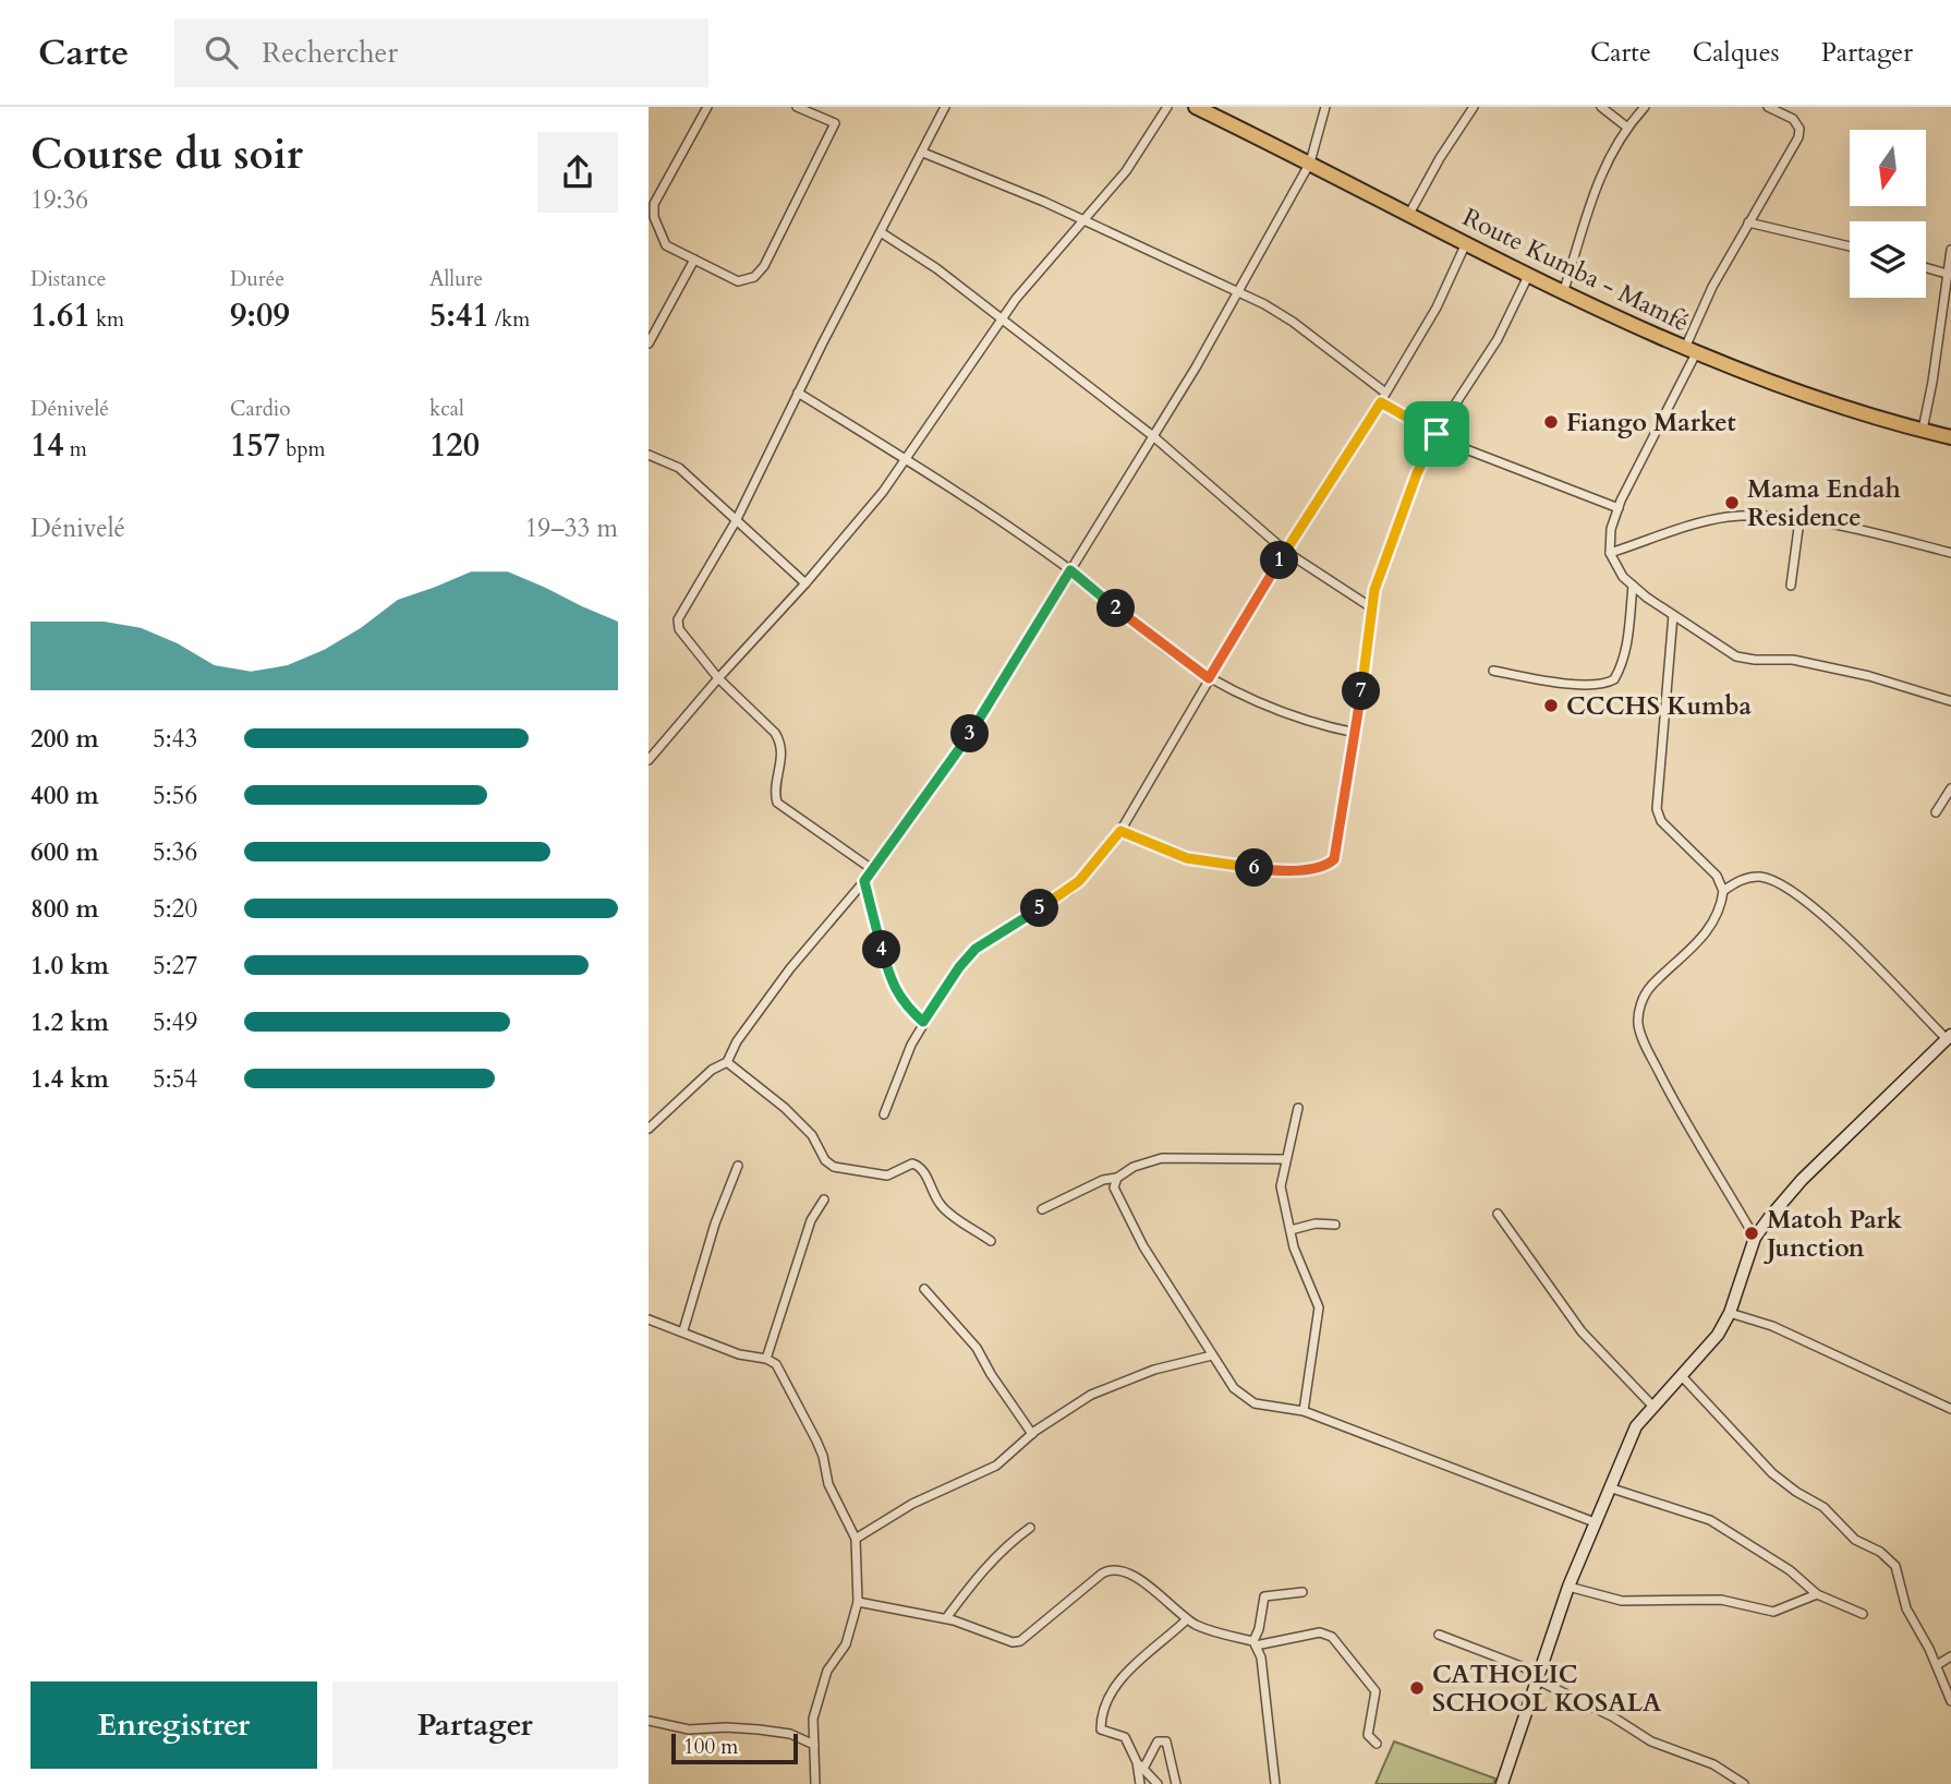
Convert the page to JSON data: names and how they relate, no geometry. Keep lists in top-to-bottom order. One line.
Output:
{"streets":{"highway":["Route Kumba - Mamfé"]},"places":["Fiango Market","Mama Endah Residence","CCCHS Kumba","Matoh Park Junction","CATHOLIC SCHOOL KOSALA"],"scale_bar":"100 m","north":"bottom","page":{"header":"Carte","search":"Rechercher","nav":["Carte","Calques","Partager"],"heading":["Course du soir","19:36"],"stats":[["Distance","1.61 km"],["Durée","9:09"],["Allure","5:41 /km"],["Dénivelé","14 m"],["Cardio","157 bpm"],["kcal","120"]],"chart":["Dénivelé","19–33 m"],"pins":["1","2","7","3","6","5","4"],"list":[{"name":"200 m","note":"5:43"},{"name":"400 m","note":"5:56"},{"name":"600 m","note":"5:36"},{"name":"800 m","note":"5:20"},{"name":"1.0 km","note":"5:27"},{"name":"1.2 km","note":"5:49"},{"name":"1.4 km","note":"5:54"}],"buttons":["Enregistrer","Partager"],"scale":"100 m"}}
